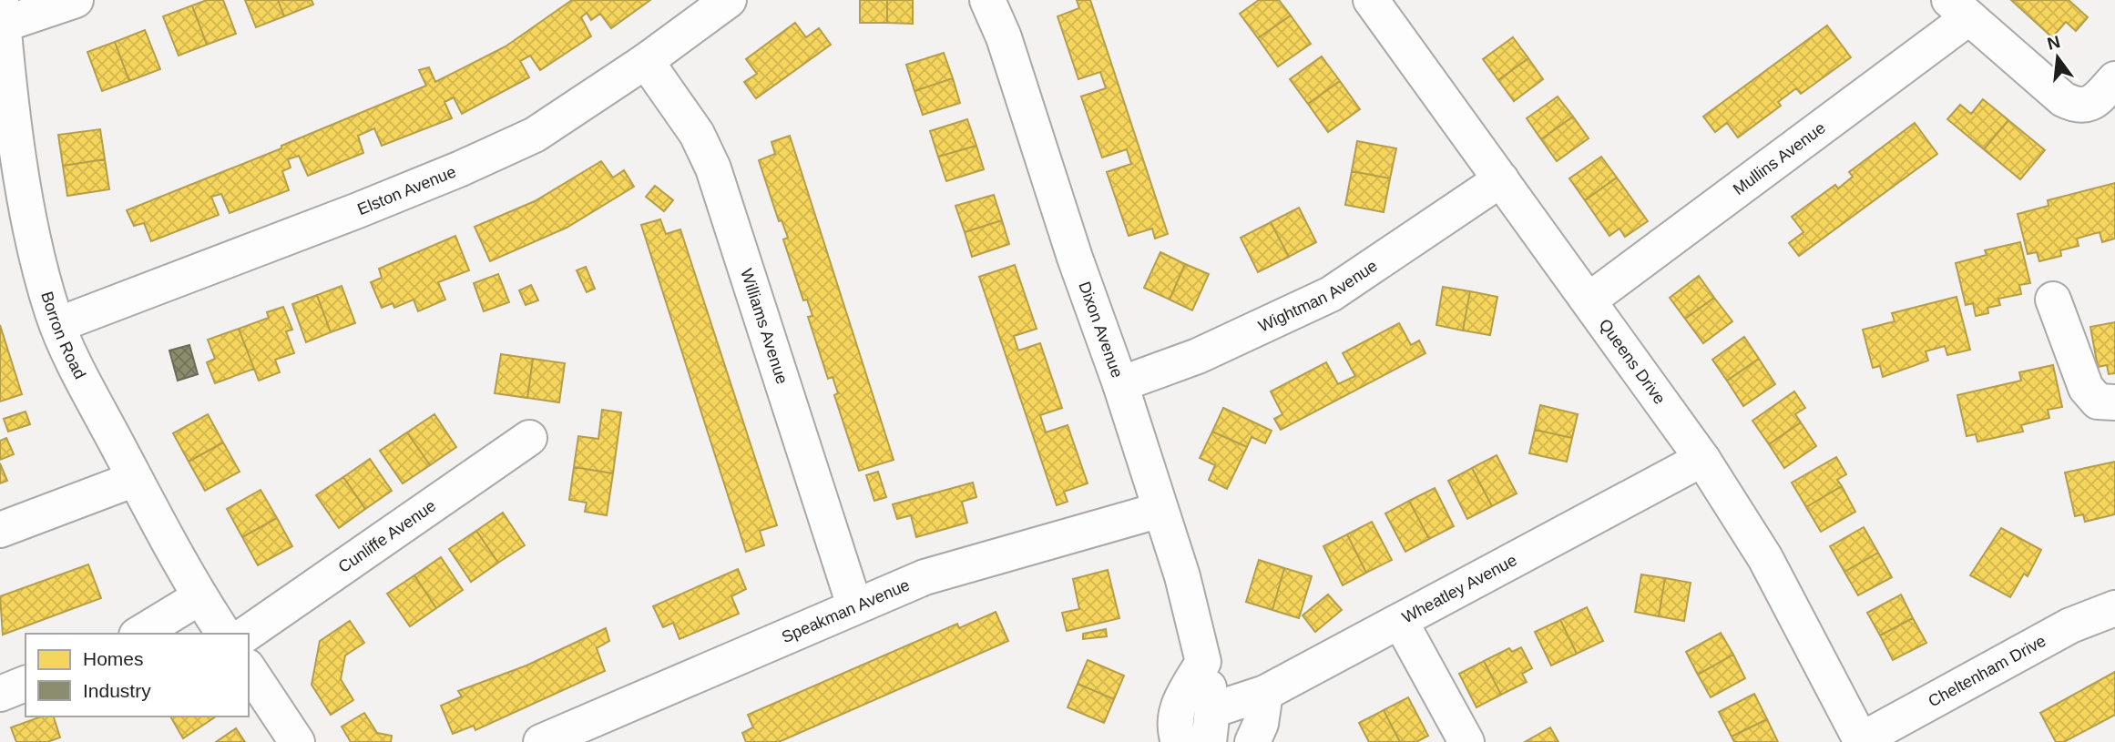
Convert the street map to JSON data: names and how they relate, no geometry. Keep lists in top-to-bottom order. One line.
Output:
{"streets":{"street":["Mullins Avenue","Elston Avenue","Wightman Avenue","Williams Avenue","Dixon Avenue","Borron Road","Queens Drive","Cunliffe Avenue","Wheatley Avenue","Speakman Avenue","Cheltenham Drive"]},"crossings":[["Mullins Avenue","Queens Drive"],["Elston Avenue","Williams Avenue"],["Elston Avenue","Borron Road"],["Wightman Avenue","Dixon Avenue"],["Wightman Avenue","Queens Drive"],["Williams Avenue","Speakman Avenue"],["Dixon Avenue","Wheatley Avenue"],["Dixon Avenue","Speakman Avenue"],["Queens Drive","Wheatley Avenue"],["Queens Drive","Cheltenham Drive"]],"legend":["Homes","Industry"],"north":"top"}
